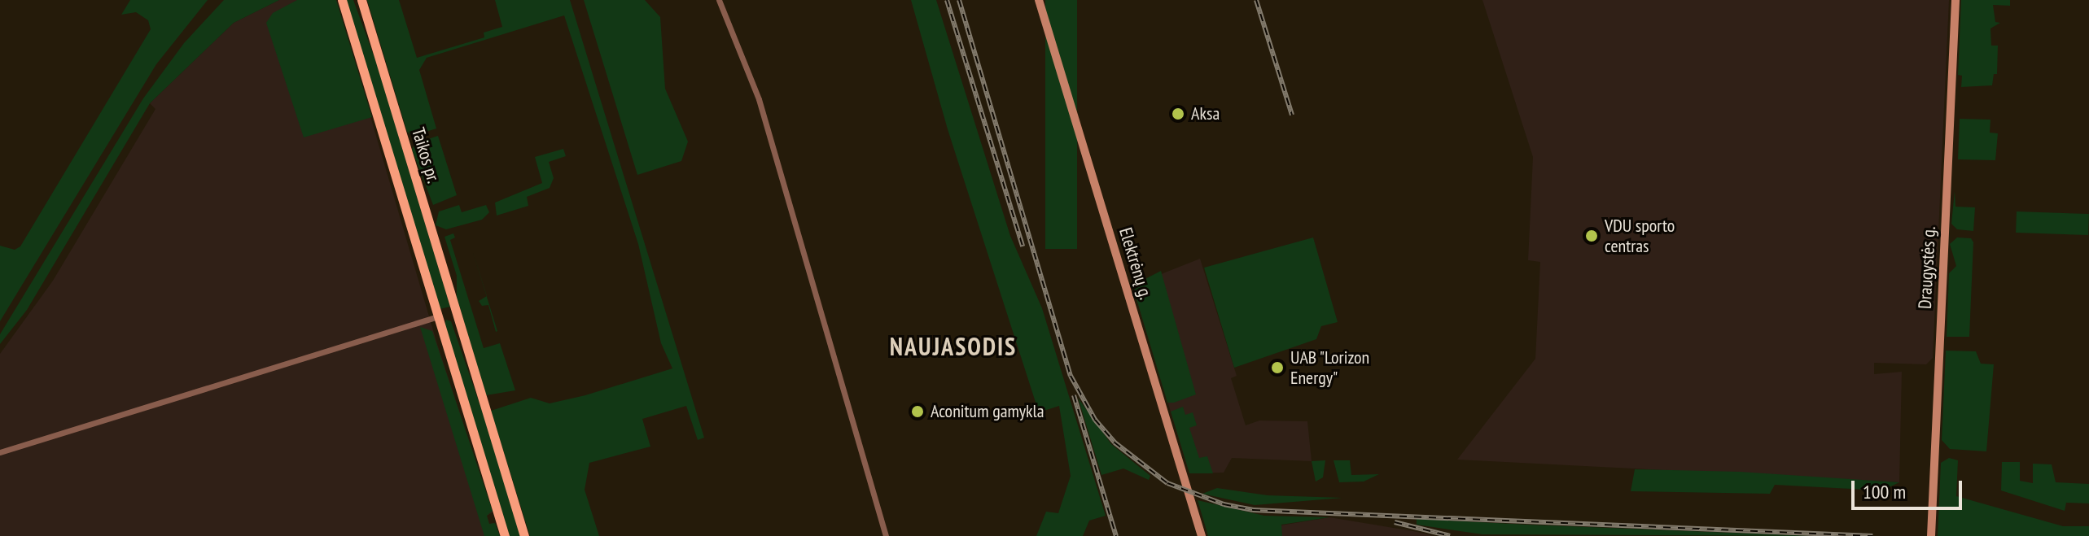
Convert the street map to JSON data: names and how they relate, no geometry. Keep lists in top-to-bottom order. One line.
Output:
{"streets":{"main road":["Taikos pr."],"street":["Elektrėnų g.","Draugystės g."]},"districts":["NAUJASODIS"],"places":["Aksa","VDU sporto centras","UAB \"Lorizon Energy\"","Aconitum gamykla"],"scale_bar":"100 m"}
